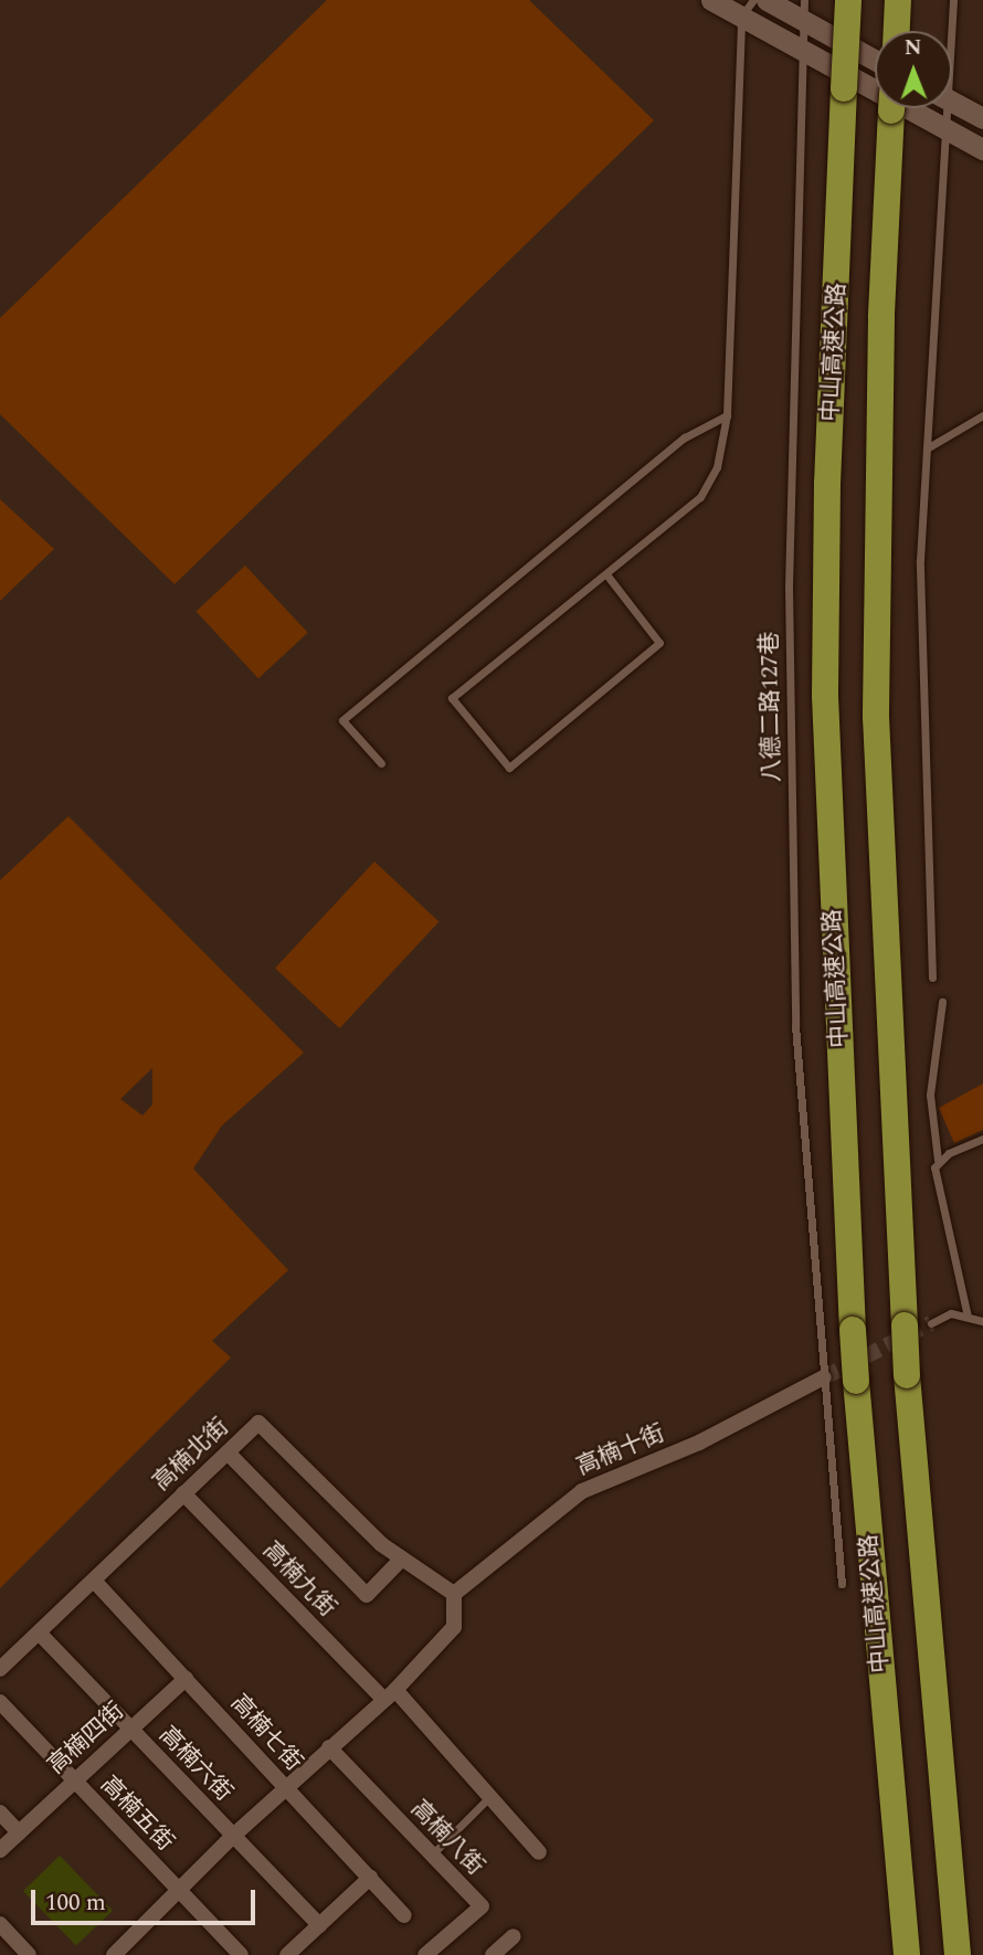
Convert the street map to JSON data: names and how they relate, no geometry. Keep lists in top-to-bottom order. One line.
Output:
{"streets":{"highway":["中山高速公路"],"street":["高楠十街","高楠北街","高楠九街","高楠七街","高楠四街","高楠六街","高楠五街","高楠八街"],"lane":["八德二路127巷"]},"crossings":[["八德二路127巷","高楠十街"],["高楠十街","高楠北街"],["高楠北街","高楠九街"],["高楠北街","高楠七街"],["高楠北街","高楠六街"],["高楠七街","高楠四街"],["高楠四街","高楠六街"],["高楠四街","高楠五街"]],"scale_bar":"100 m","north":"top"}
